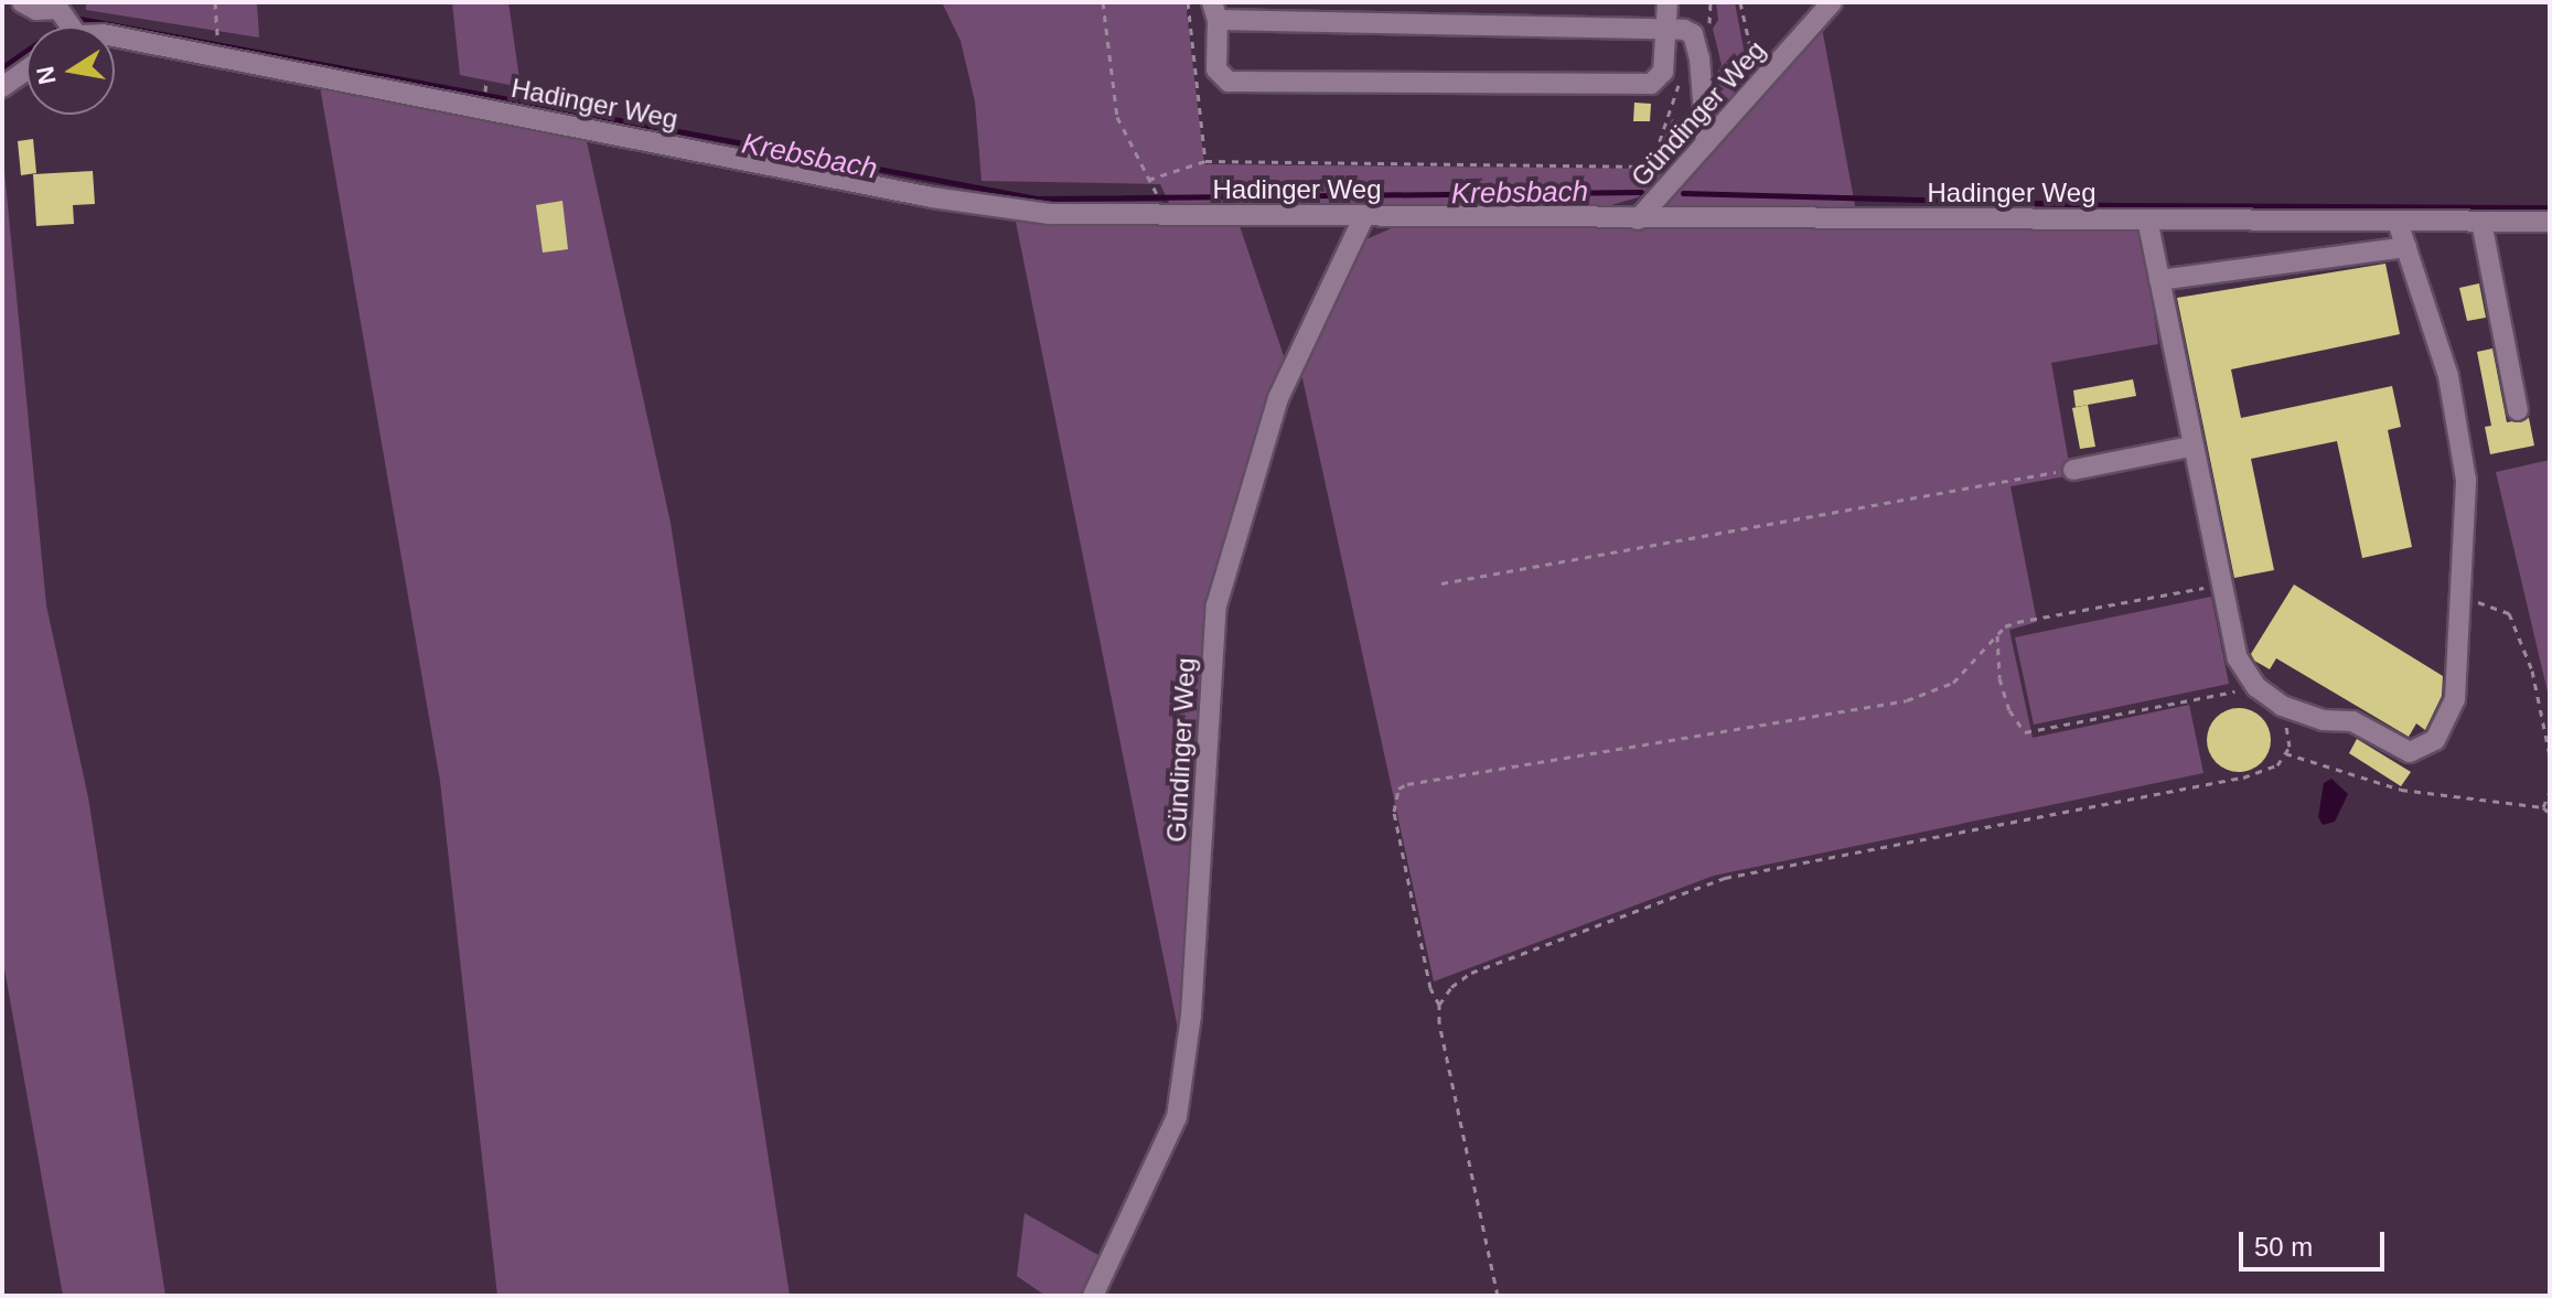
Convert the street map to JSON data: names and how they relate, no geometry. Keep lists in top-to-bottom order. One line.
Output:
{"streets":{"street":["Hadinger Weg","Gündinger Weg"]},"crossings":[["Hadinger Weg","Gündinger Weg"]],"water":["Krebsbach"],"scale_bar":"50 m","north":"left"}
